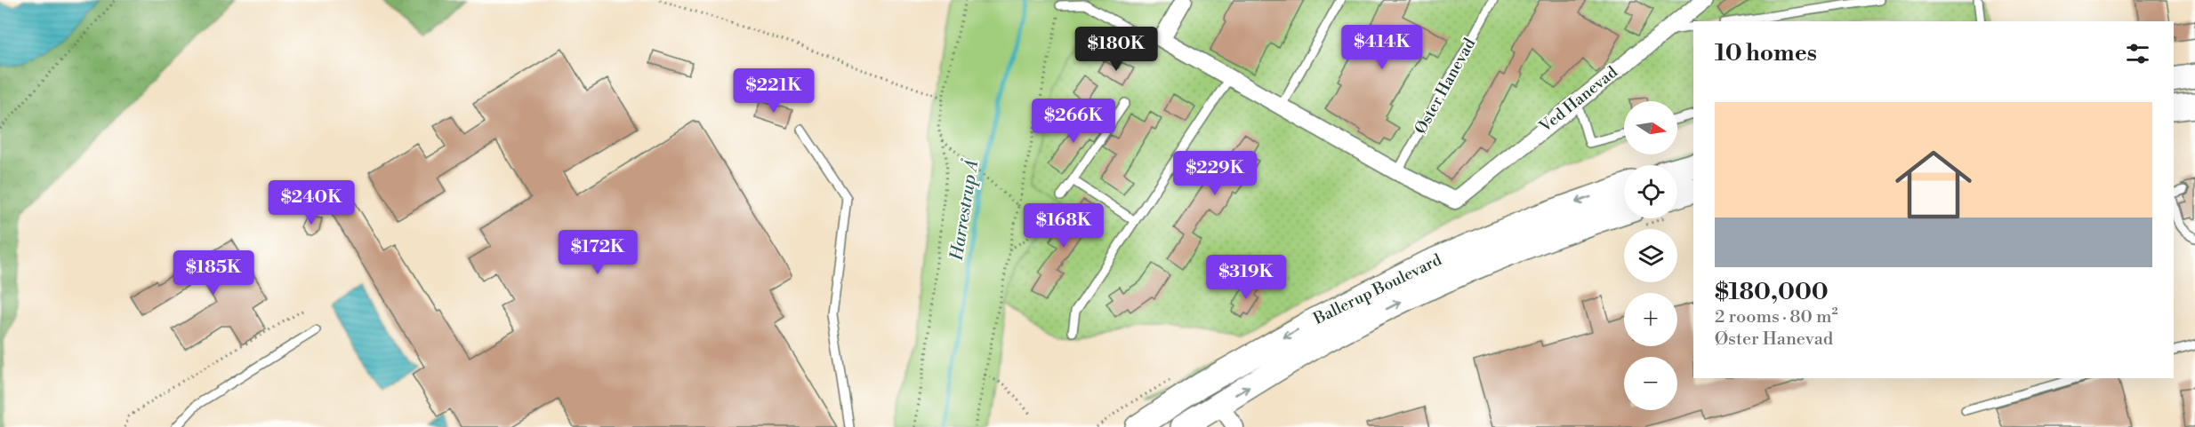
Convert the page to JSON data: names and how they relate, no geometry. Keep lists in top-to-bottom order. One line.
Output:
{"streets":{"street":["Ved Hanevad","Ballerup Boulevard"],"lane":["Øster Hanevad"]},"crossings":[["Øster Hanevad","Ved Hanevad"]],"water":["Harrestrup Å"],"north":"right","page":{"heading":"10 homes","price":["$414K","$180K","$221K","$266K","$229K","$240K","$168K","$172K","$185K","$319K"],"list":[{"name":"$180,000","note":"2 rooms · 80 m² · Øster Hanevad"}],"map_buttons":["+","−"]}}
